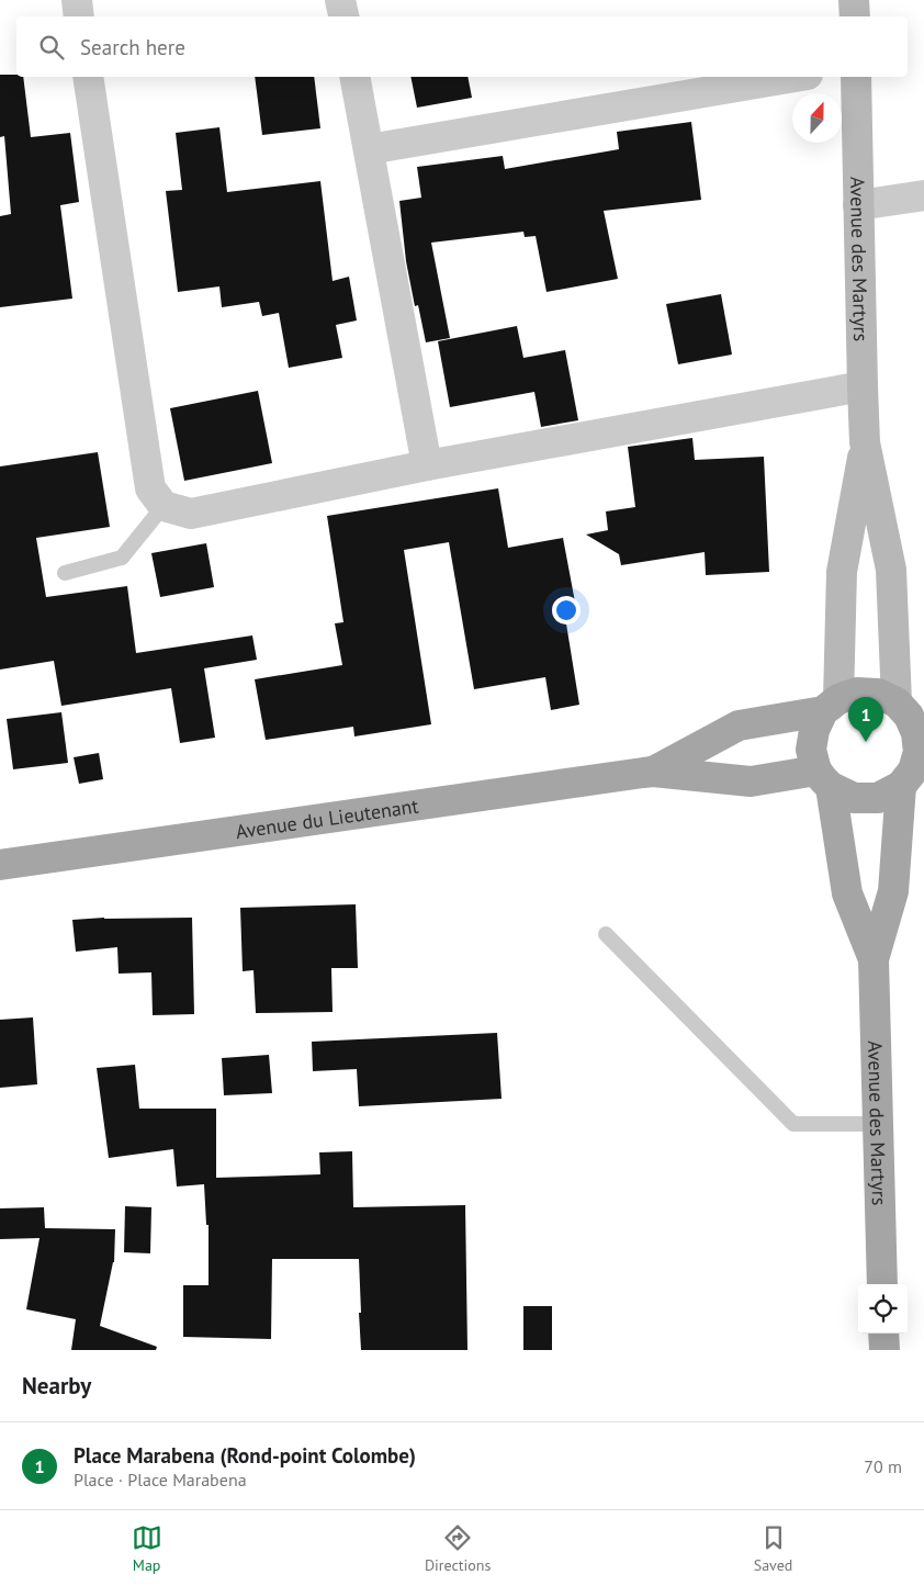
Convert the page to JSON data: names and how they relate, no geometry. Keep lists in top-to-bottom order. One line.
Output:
{"streets":{"main road":["Avenue des Martyrs","Avenue du Lieutenant"]},"crossings":[["Avenue des Martyrs","Avenue du Lieutenant"]],"north":"top","page":{"search":"Search here","pins":"1","heading":"Nearby","list":[{"mark":"1","name":"Place Marabena (Rond-point Colombe)","note":"Place · Place Marabena","value":"70 m"}],"nav":["Map","Directions","Saved"]}}
